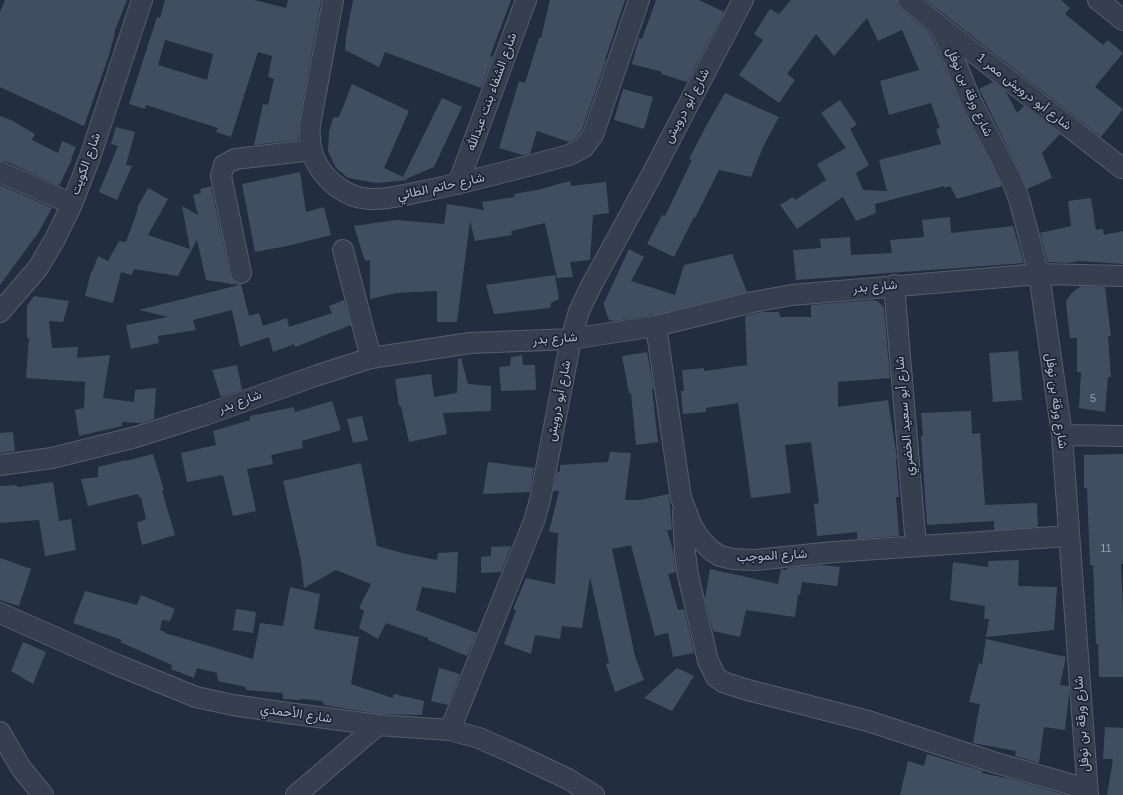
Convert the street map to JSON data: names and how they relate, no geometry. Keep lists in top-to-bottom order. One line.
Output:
{"streets":{"street":["شارع الشفاء بنت عبدالله","شارع ورقة بن نوفل","شارع أبو درويش ممر 1","شارع أبو درويش","شارع الكويت","شارع حاتم الطائي","شارع بدر","شارع أبو سعيد الخضري","شارع الموجب","شارع الأحمدي"]},"crossings":[["شارع الشفاء بنت عبدالله","شارع حاتم الطائي"],["شارع ورقة بن نوفل","شارع أبو درويش ممر 1"],["شارع ورقة بن نوفل","شارع بدر"],["شارع ورقة بن نوفل","شارع الموجب"],["شارع أبو درويش","شارع بدر"],["شارع أبو درويش","شارع الأحمدي"],["شارع بدر","شارع أبو سعيد الخضري"],["شارع بدر","شارع الموجب"],["شارع أبو سعيد الخضري","شارع الموجب"]],"house_numbers":["5","11"]}
